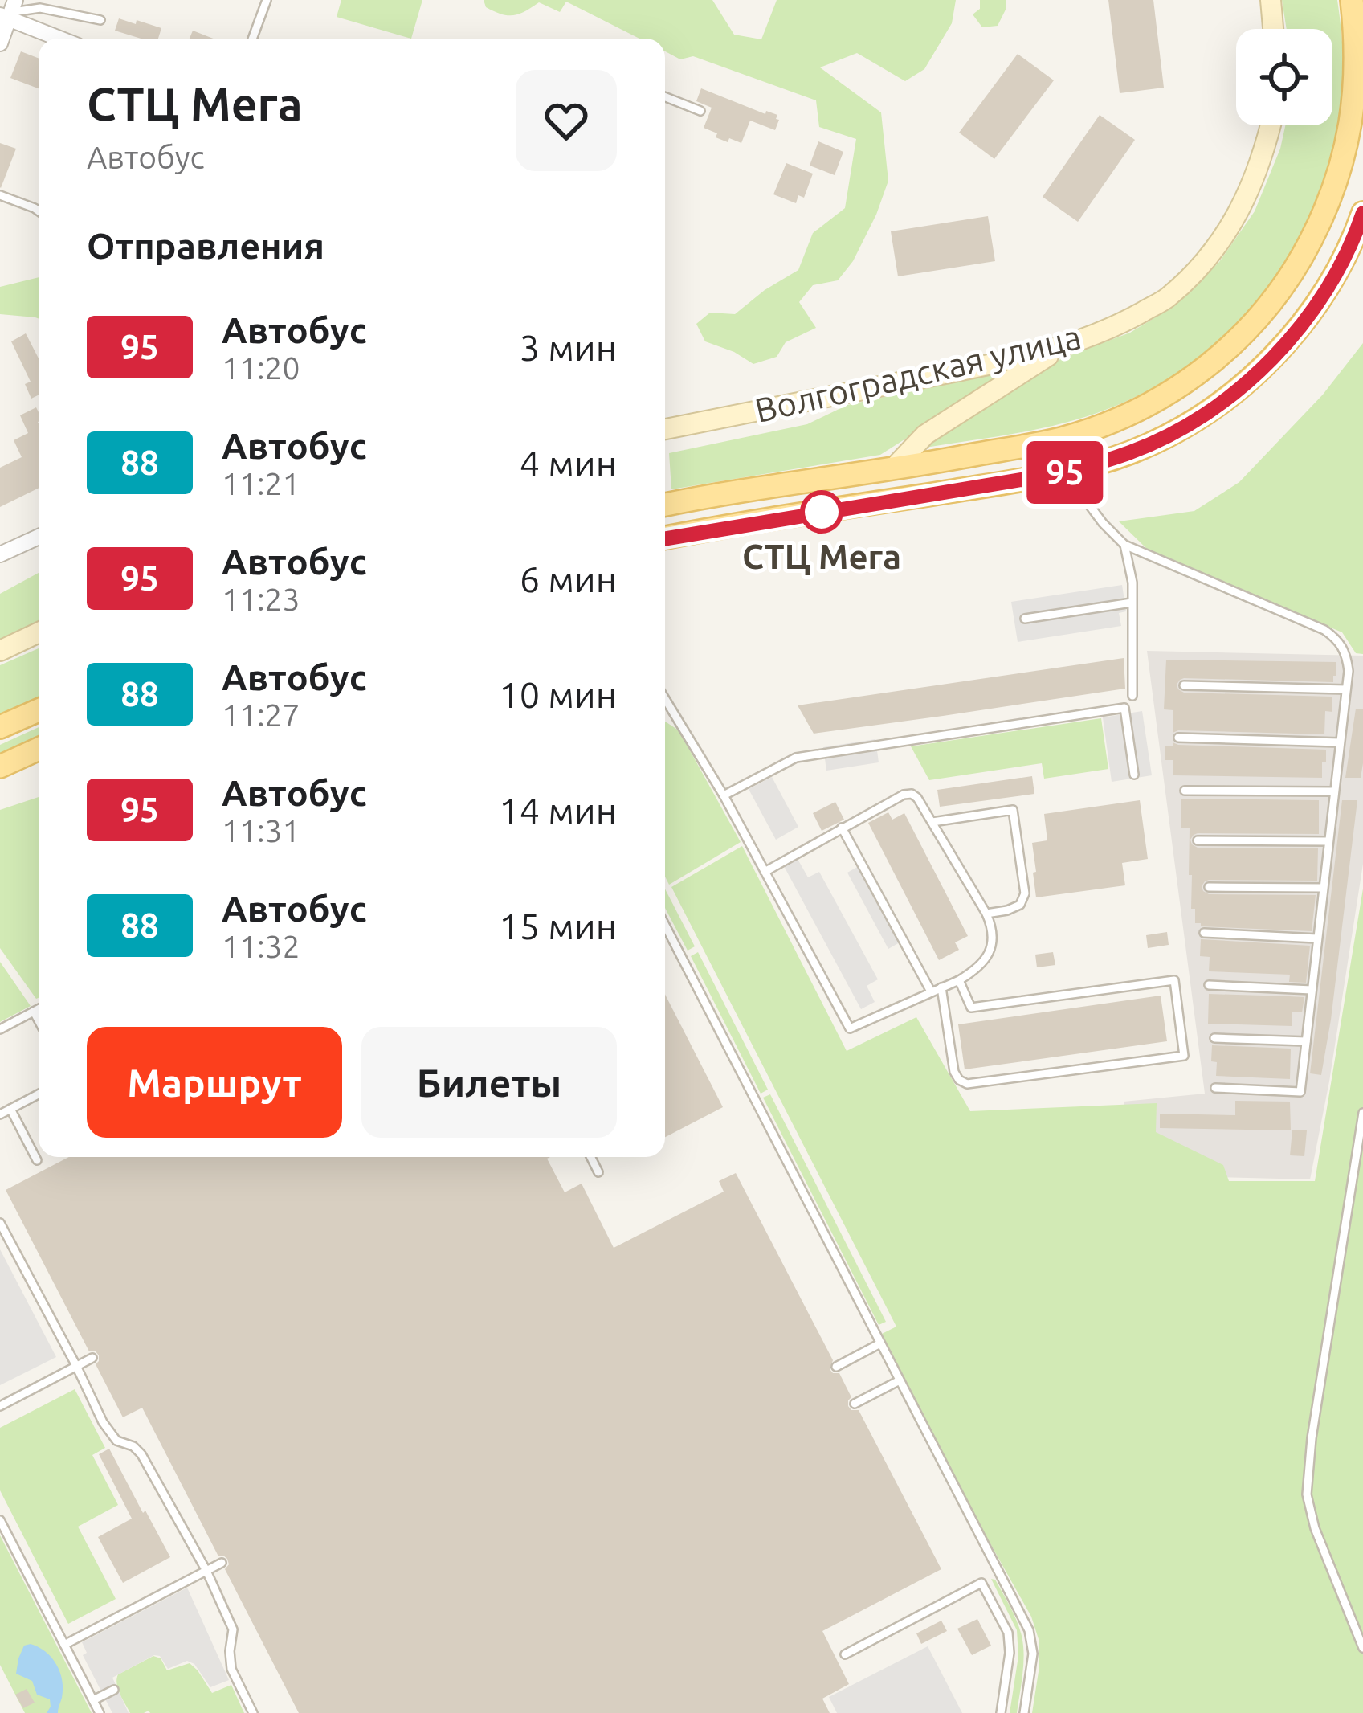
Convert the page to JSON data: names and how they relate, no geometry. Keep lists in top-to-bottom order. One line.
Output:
{"streets":{"main road":["Волгоградская улица"]},"places":["СТЦ Мега"],"lines":["bus line 95"],"page":{"on_map":"95","heading":[["СТЦ Мега","Автобус"],"Отправления"],"list":[{"mark":"95","name":"Автобус","note":"11:20","value":"3 мин"},{"mark":"88","name":"Автобус","note":"11:21","value":"4 мин"},{"mark":"95","name":"Автобус","note":"11:23","value":"6 мин"},{"mark":"88","name":"Автобус","note":"11:27","value":"10 мин"},{"mark":"95","name":"Автобус","note":"11:31","value":"14 мин"},{"mark":"88","name":"Автобус","note":"11:32","value":"15 мин"}],"buttons":["Маршрут","Билеты"]}}
